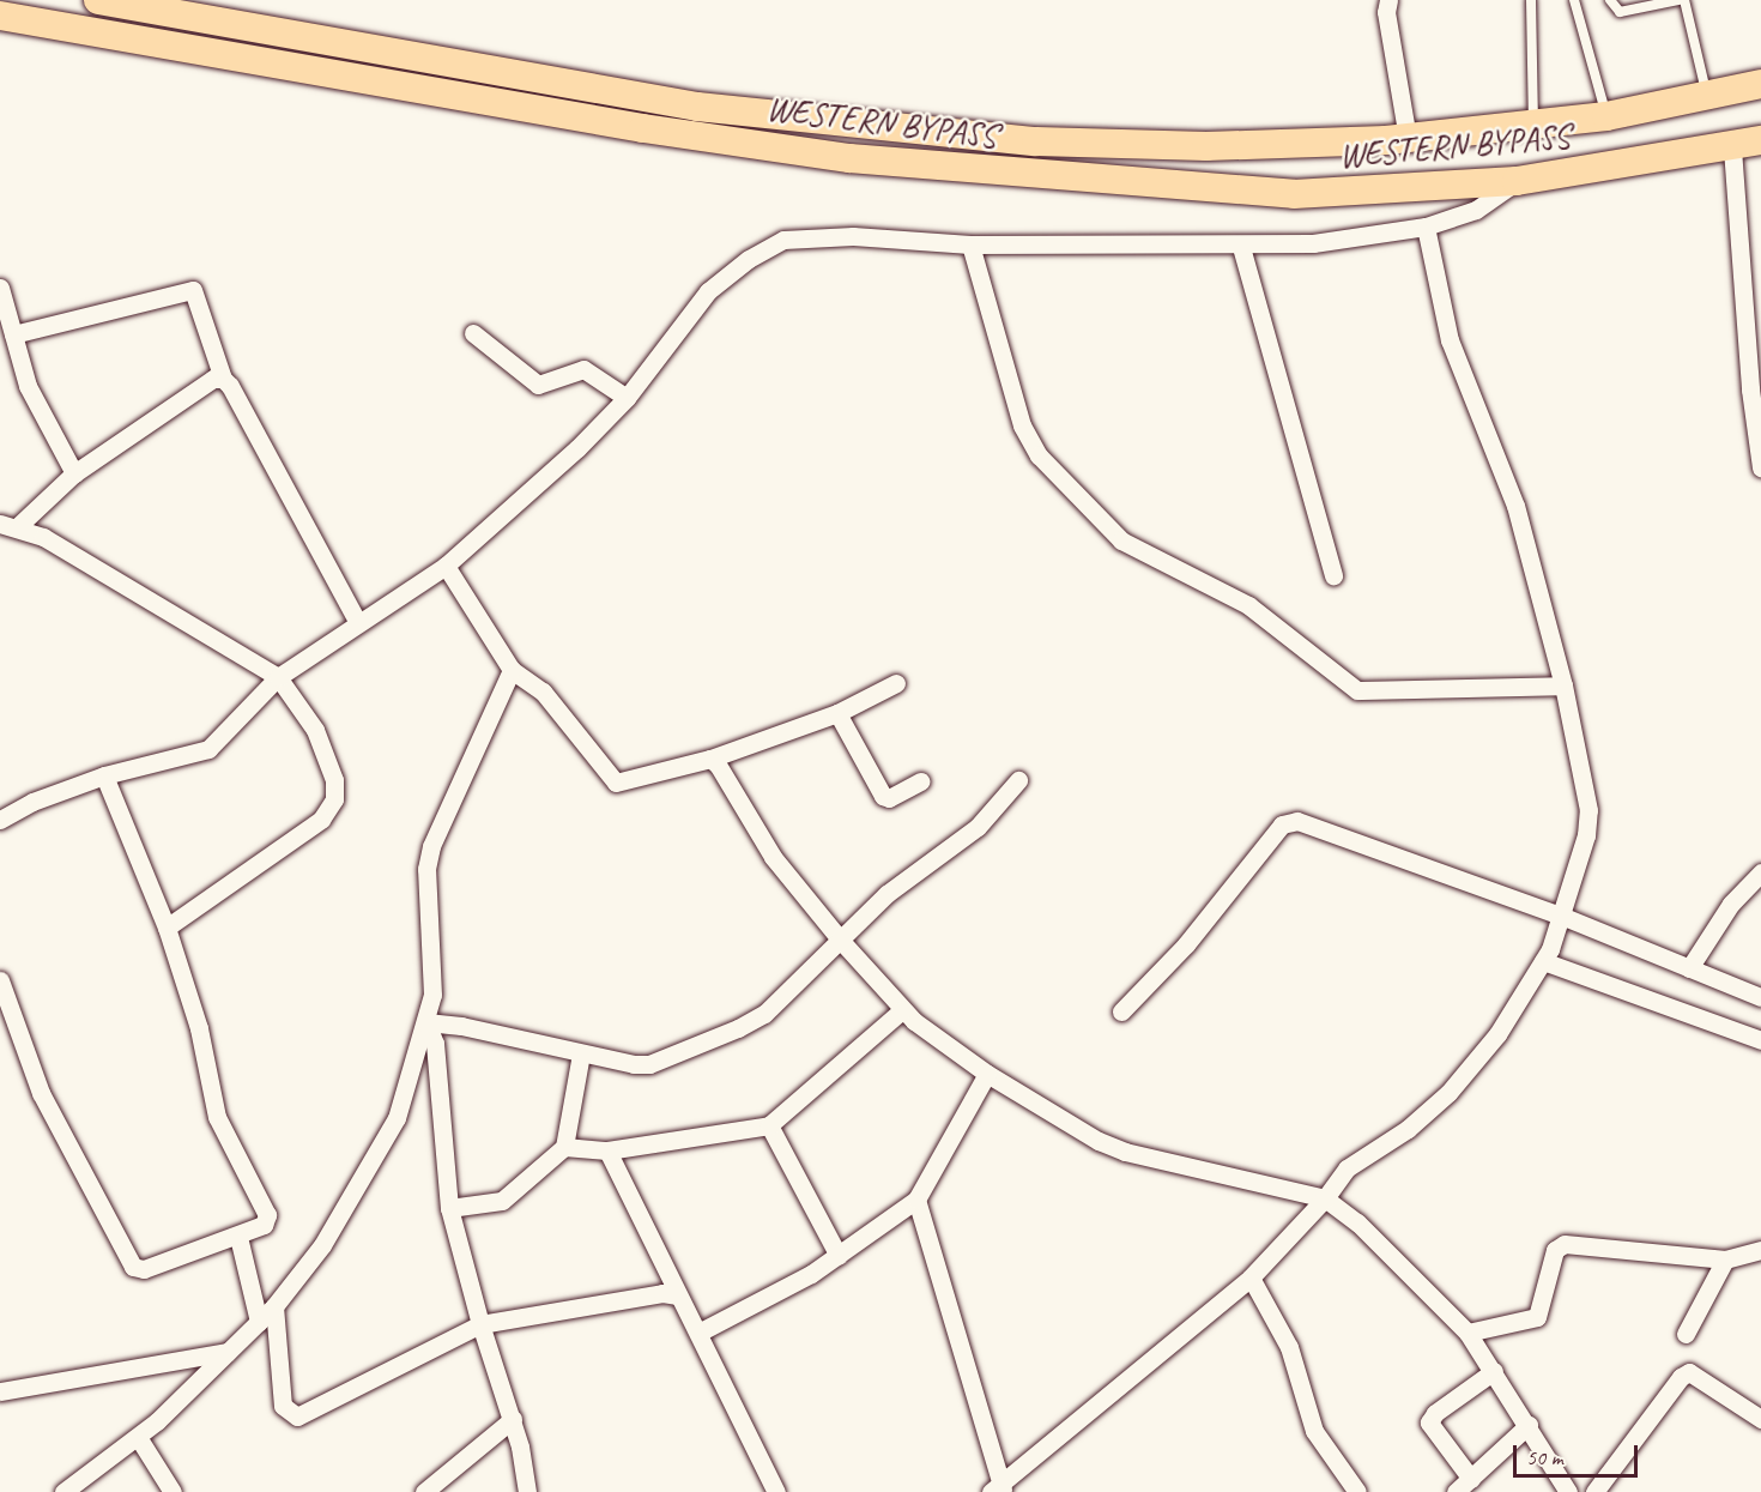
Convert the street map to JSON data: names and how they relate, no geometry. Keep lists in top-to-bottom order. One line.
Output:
{"streets":{"main road":["WESTERN BYPASS"]},"scale_bar":"50 m"}
